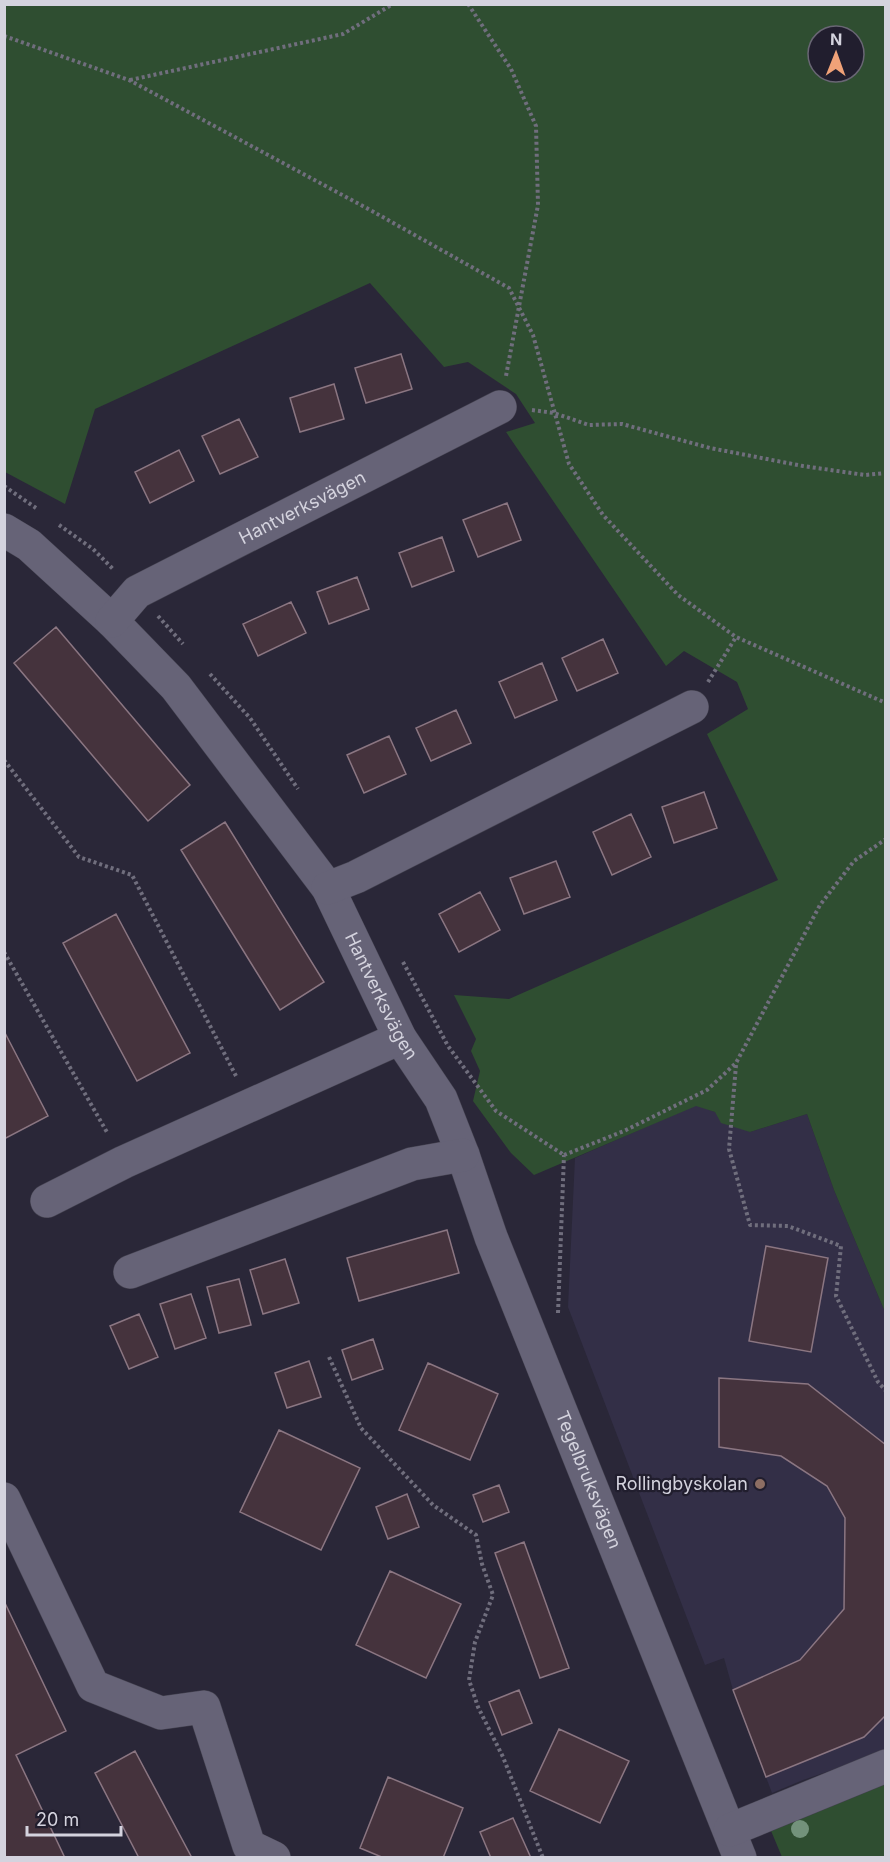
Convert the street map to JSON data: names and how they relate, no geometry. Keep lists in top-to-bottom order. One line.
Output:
{"streets":{"street":["Hantverksvägen","Tegelbruksvägen"]},"crossings":[["Hantverksvägen","Tegelbruksvägen"]],"places":["Rollingbyskolan"],"scale_bar":"20 m","north":"top"}
